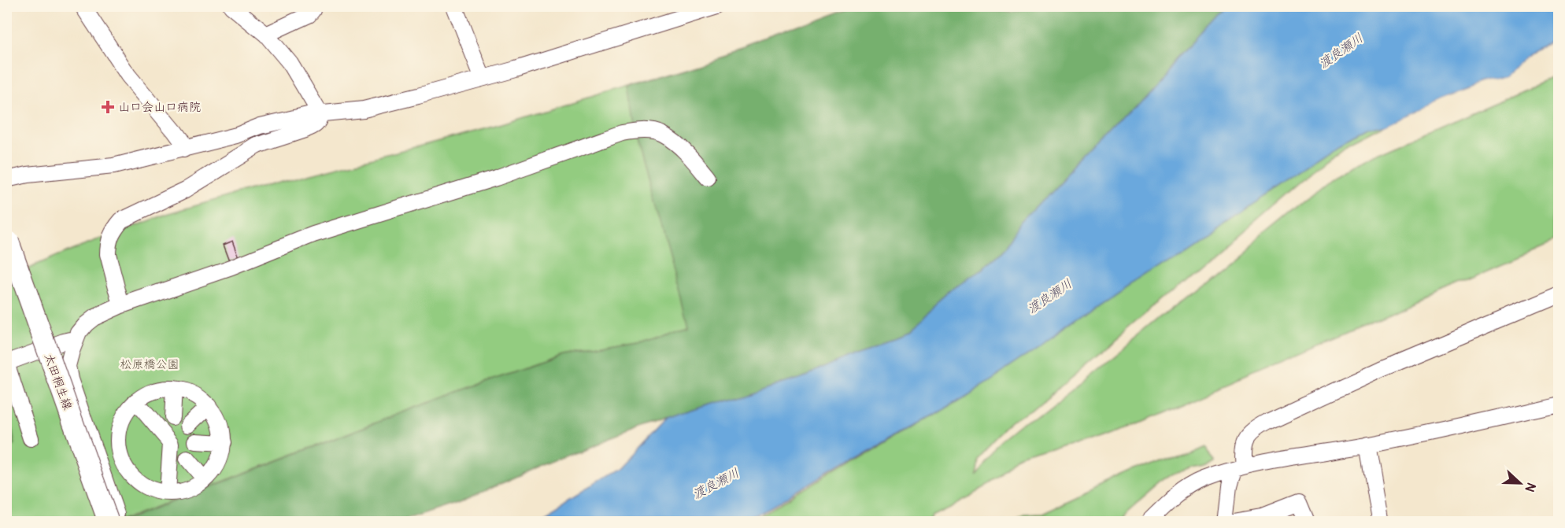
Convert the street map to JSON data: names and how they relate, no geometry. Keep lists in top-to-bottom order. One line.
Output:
{"streets":{"main road":["太田桐生線"]},"water":["渡良瀬川"],"parks":["松原橋公園"],"places":{"health":["山口会山口病院"]},"north":"right"}
